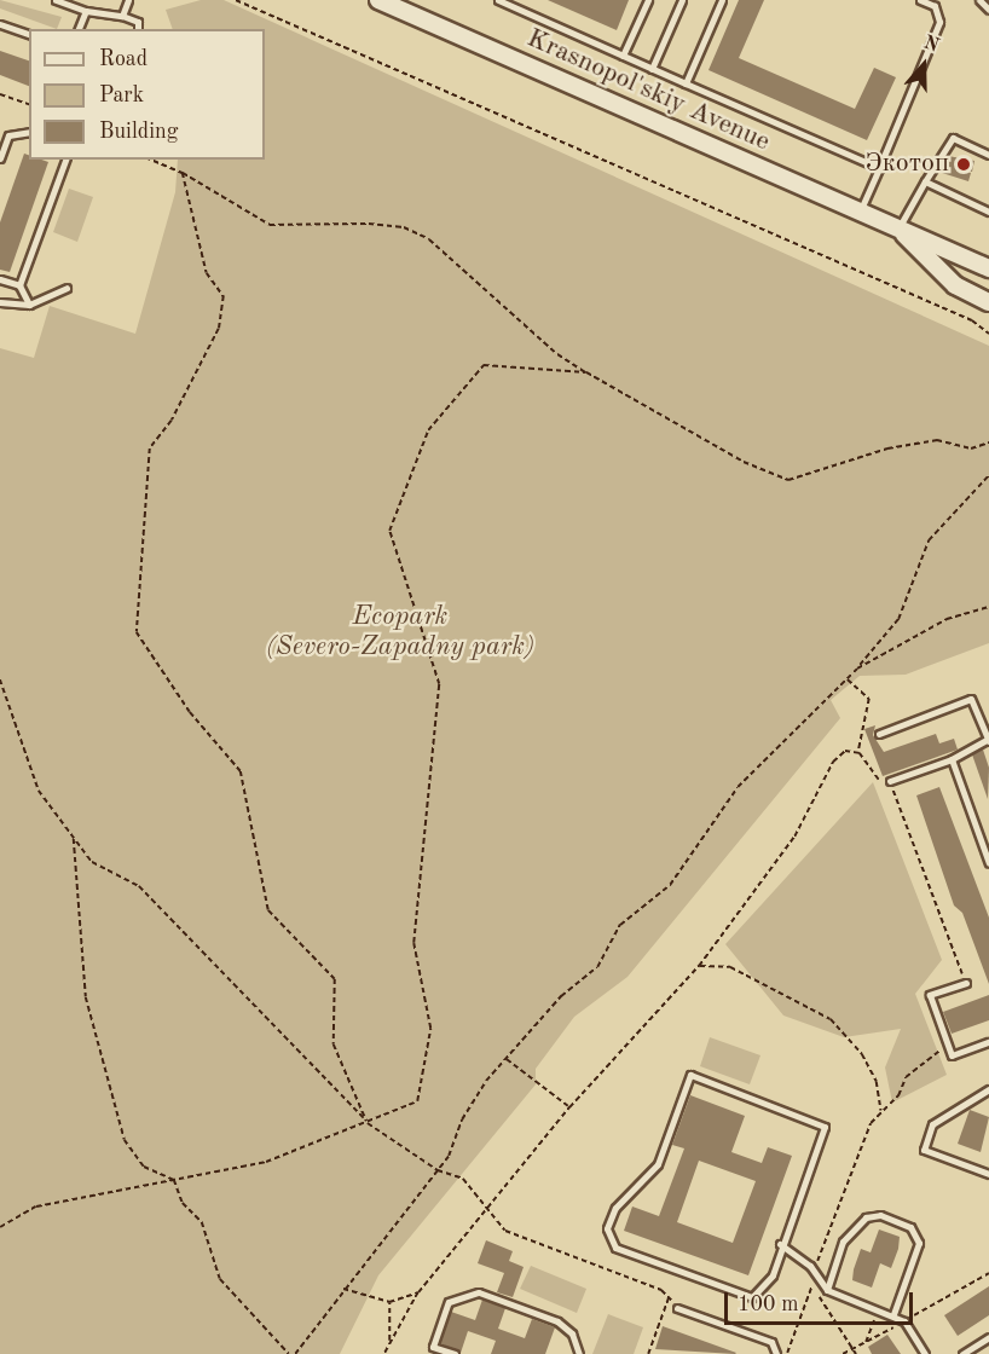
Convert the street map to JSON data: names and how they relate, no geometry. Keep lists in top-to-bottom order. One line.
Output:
{"streets":{"street":["Krasnopol'skiy Avenue"]},"parks":["Ecopark (Severo-Zapadny park)"],"places":["Экотоп"],"legend":["Road","Park","Building"],"scale_bar":"100 m","north":"top"}
